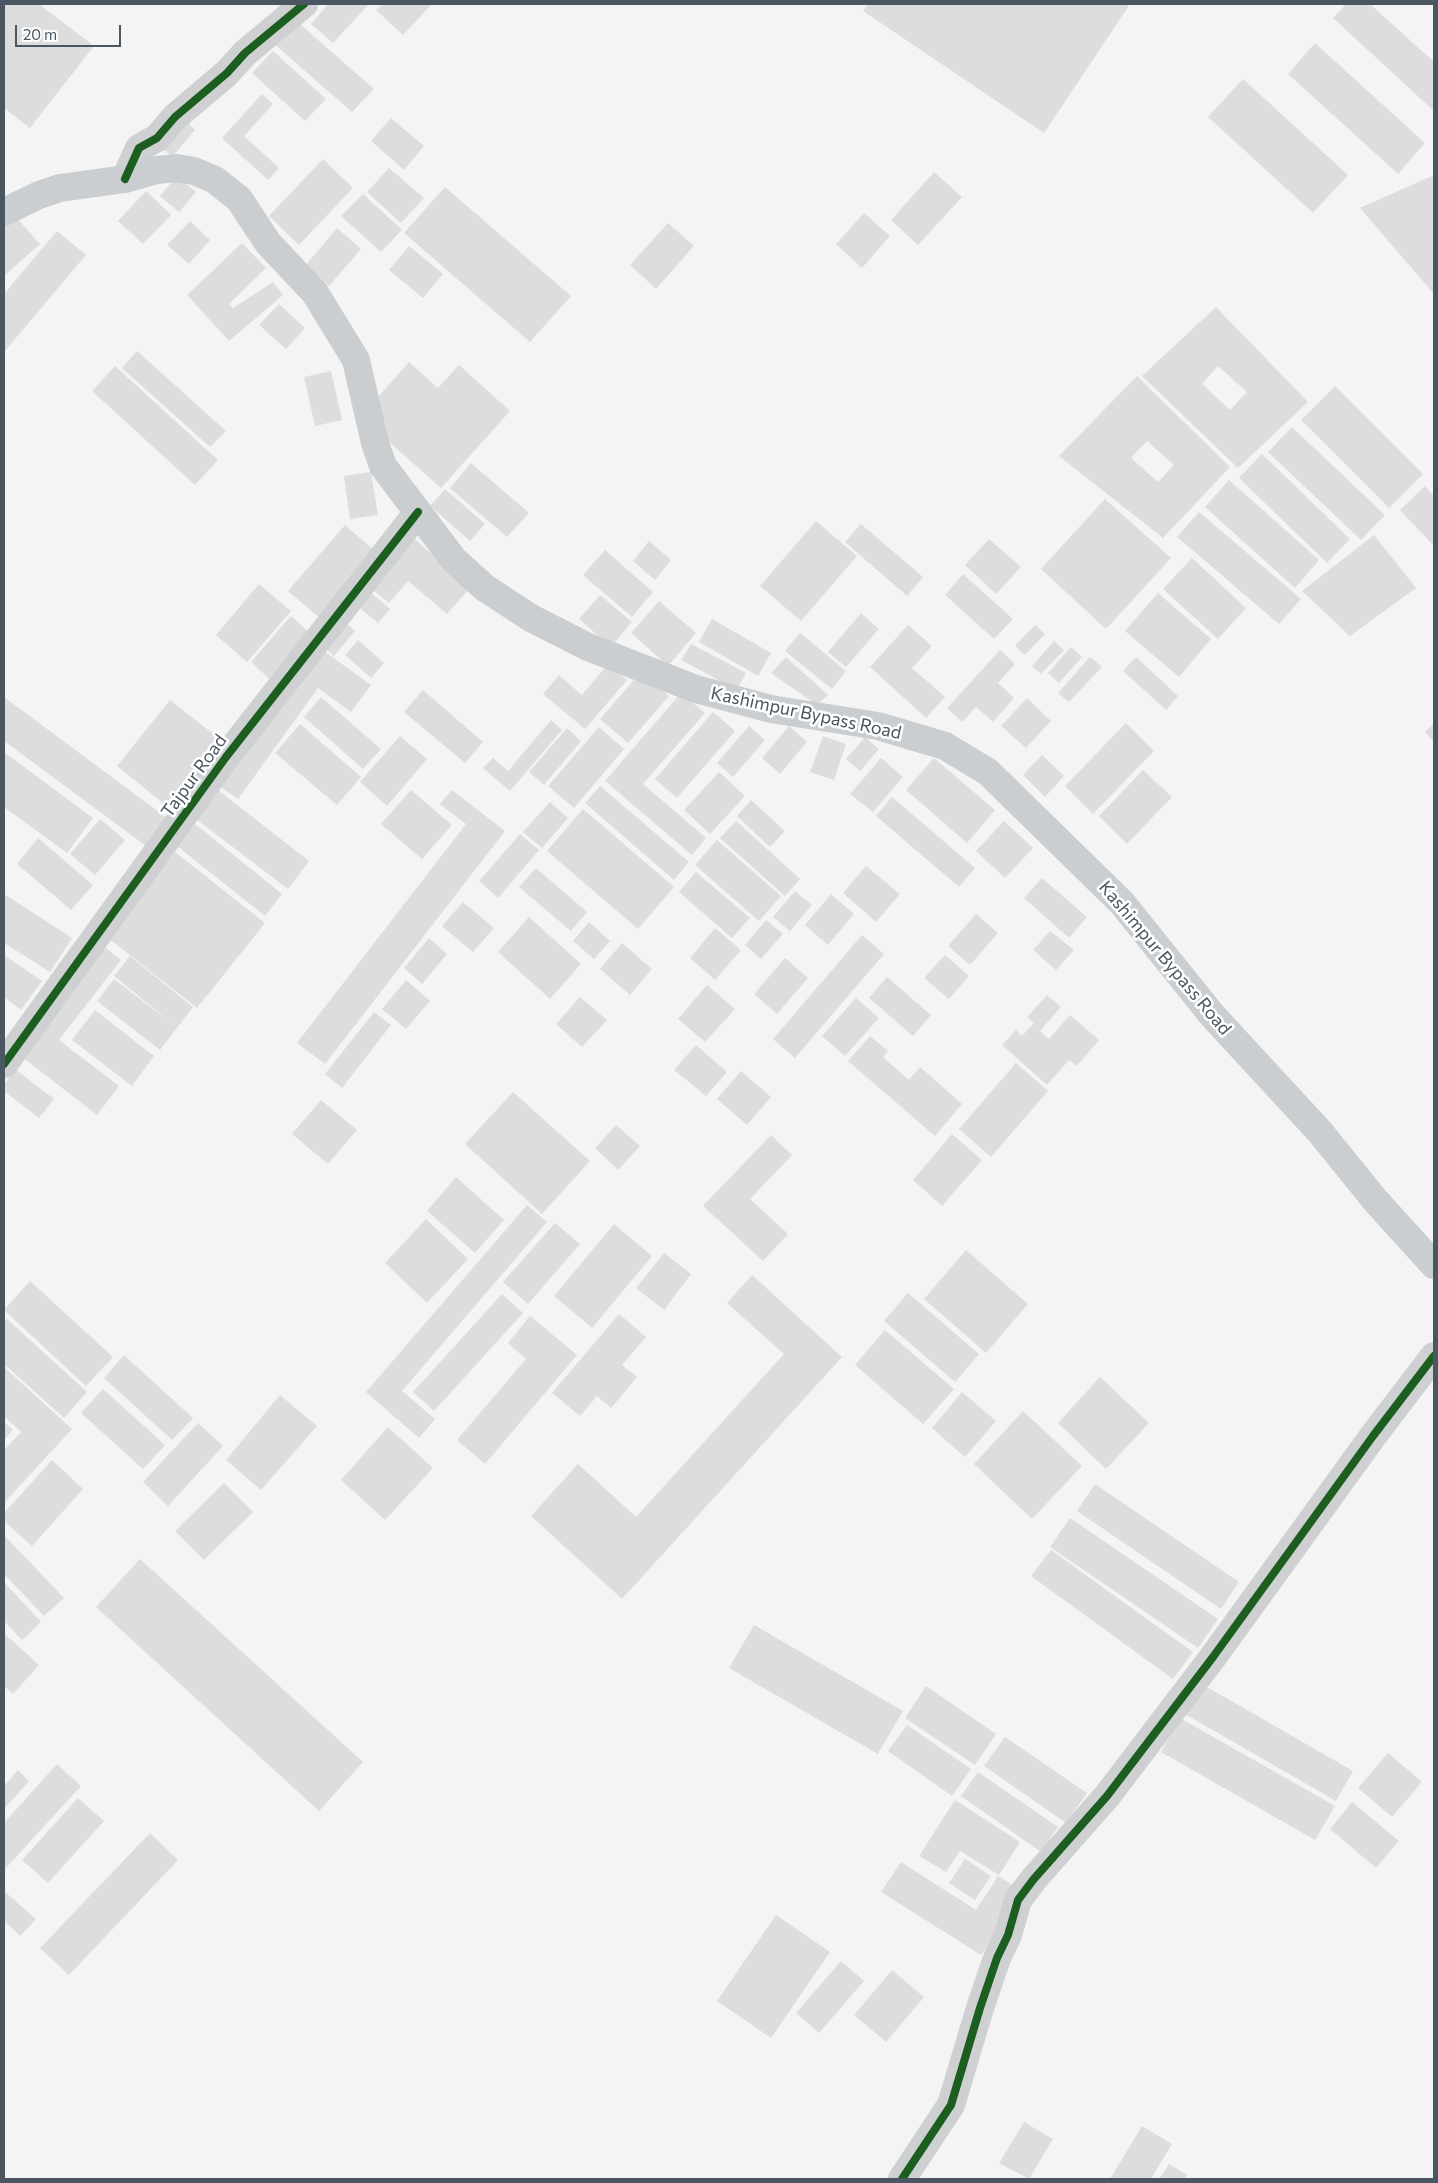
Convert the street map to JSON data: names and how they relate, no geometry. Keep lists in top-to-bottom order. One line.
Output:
{"streets":{"main road":["Kashimpur Bypass Road"],"street":["Tajpur Road"]},"crossings":[["Kashimpur Bypass Road","Tajpur Road"]],"scale_bar":"20 m"}
